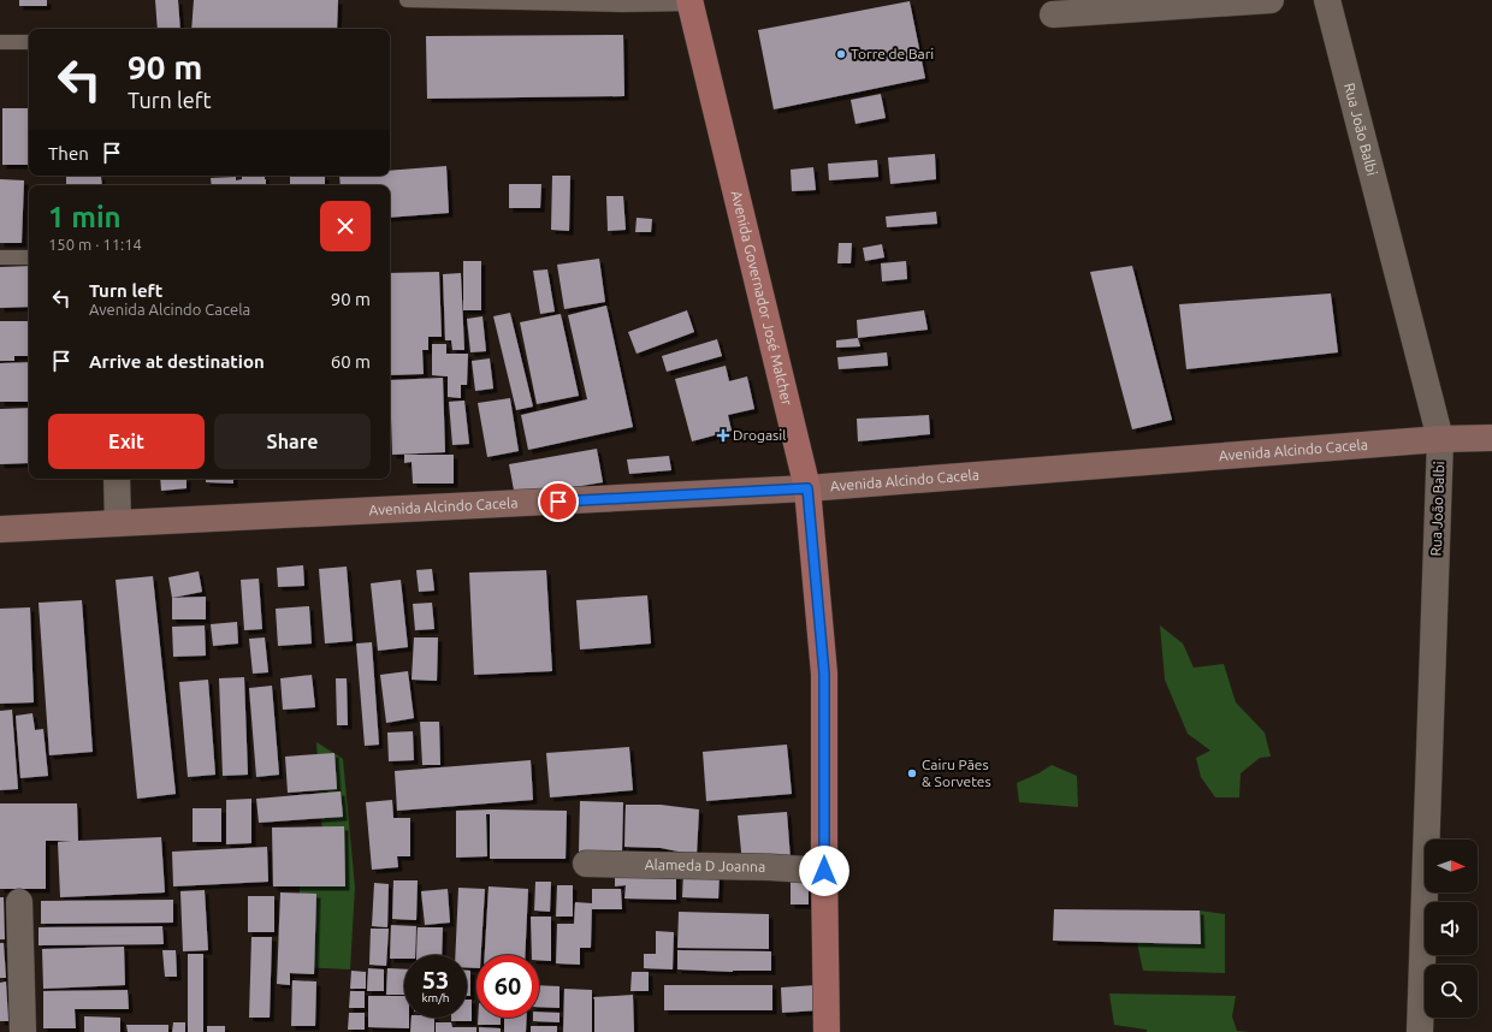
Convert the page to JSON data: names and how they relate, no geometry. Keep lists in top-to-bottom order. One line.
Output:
{"streets":{"main road":["Avenida Governador José Malcher","Avenida Alcindo Cacela"],"street":["Rua João Balbi","Alameda D Joanna"]},"crossings":[["Rua João Balbi","Avenida Alcindo Cacela"],["Avenida Governador José Malcher","Avenida Alcindo Cacela"],["Avenida Governador José Malcher","Alameda D Joanna"]],"places":{"other":["Torre de Bari","Cairu Pães & Sorvetes"],"health":["Drogasil"]},"north":"right","page":{"turn":["90 m","Turn left"],"then":"Then","heading":["1 min","150 m · 11:14"],"list":[{"name":"Turn left","note":"Avenida Alcindo Cacela","value":"90 m"},{"name":"Arrive at destination","value":"60 m"}],"buttons":["Exit","Share"],"speed":"53 km/h","limit":"60"}}
